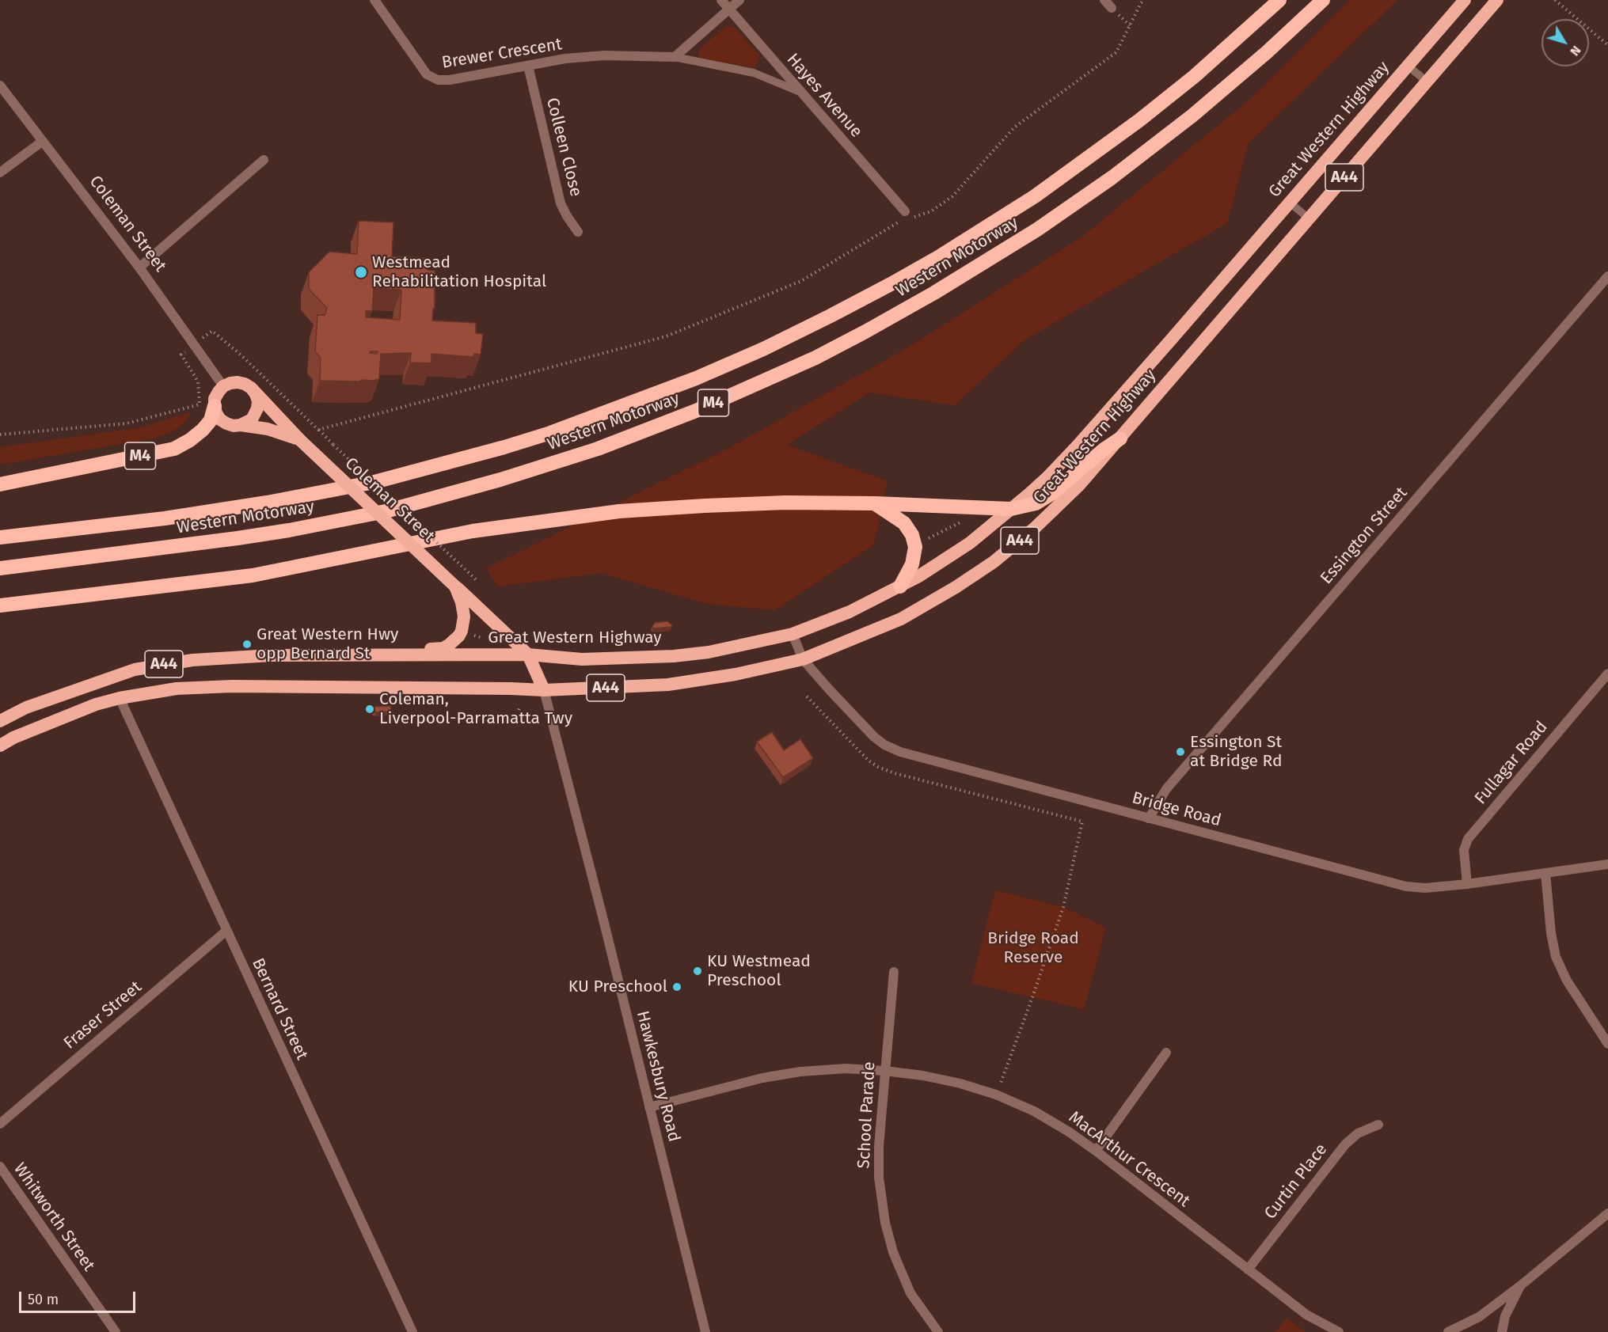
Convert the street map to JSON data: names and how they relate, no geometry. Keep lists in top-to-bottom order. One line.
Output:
{"streets":{"highway":["Great Western Highway","A44","Coleman Street","Western Motorway","M4"],"street":["Brewer Crescent","Hayes Avenue","Colleen Close","Essington Street","Fullagar Road","Bridge Road","Bernard Street","Fraser Street","Hawkesbury Road","School Parade","MacArthur Crescent","Curtin Place","Whitworth Street"]},"crossings":[["Brewer Crescent","Hayes Avenue"],["Brewer Crescent","Colleen Close"],["Great Western Highway","Coleman Street"],["Great Western Highway","Bridge Road"],["Great Western Highway","Bernard Street"],["Great Western Highway","Hawkesbury Road"],["Coleman Street","M4"],["Coleman Street","Hawkesbury Road"],["Essington Street","Bridge Road"],["Fullagar Road","Bridge Road"],["Bernard Street","Fraser Street"],["Hawkesbury Road","MacArthur Crescent"],["School Parade","MacArthur Crescent"],["MacArthur Crescent","Curtin Place"]],"parks":["Bridge Road Reserve"],"places":["Westmead Rehabilitation Hospital","Great Western Hwy opp Bernard St","Coleman, Liverpool-Parramatta Twy","Essington St at Bridge Rd","KU Westmead Preschool","KU Preschool"],"scale_bar":"50 m","north":"bottom right"}
